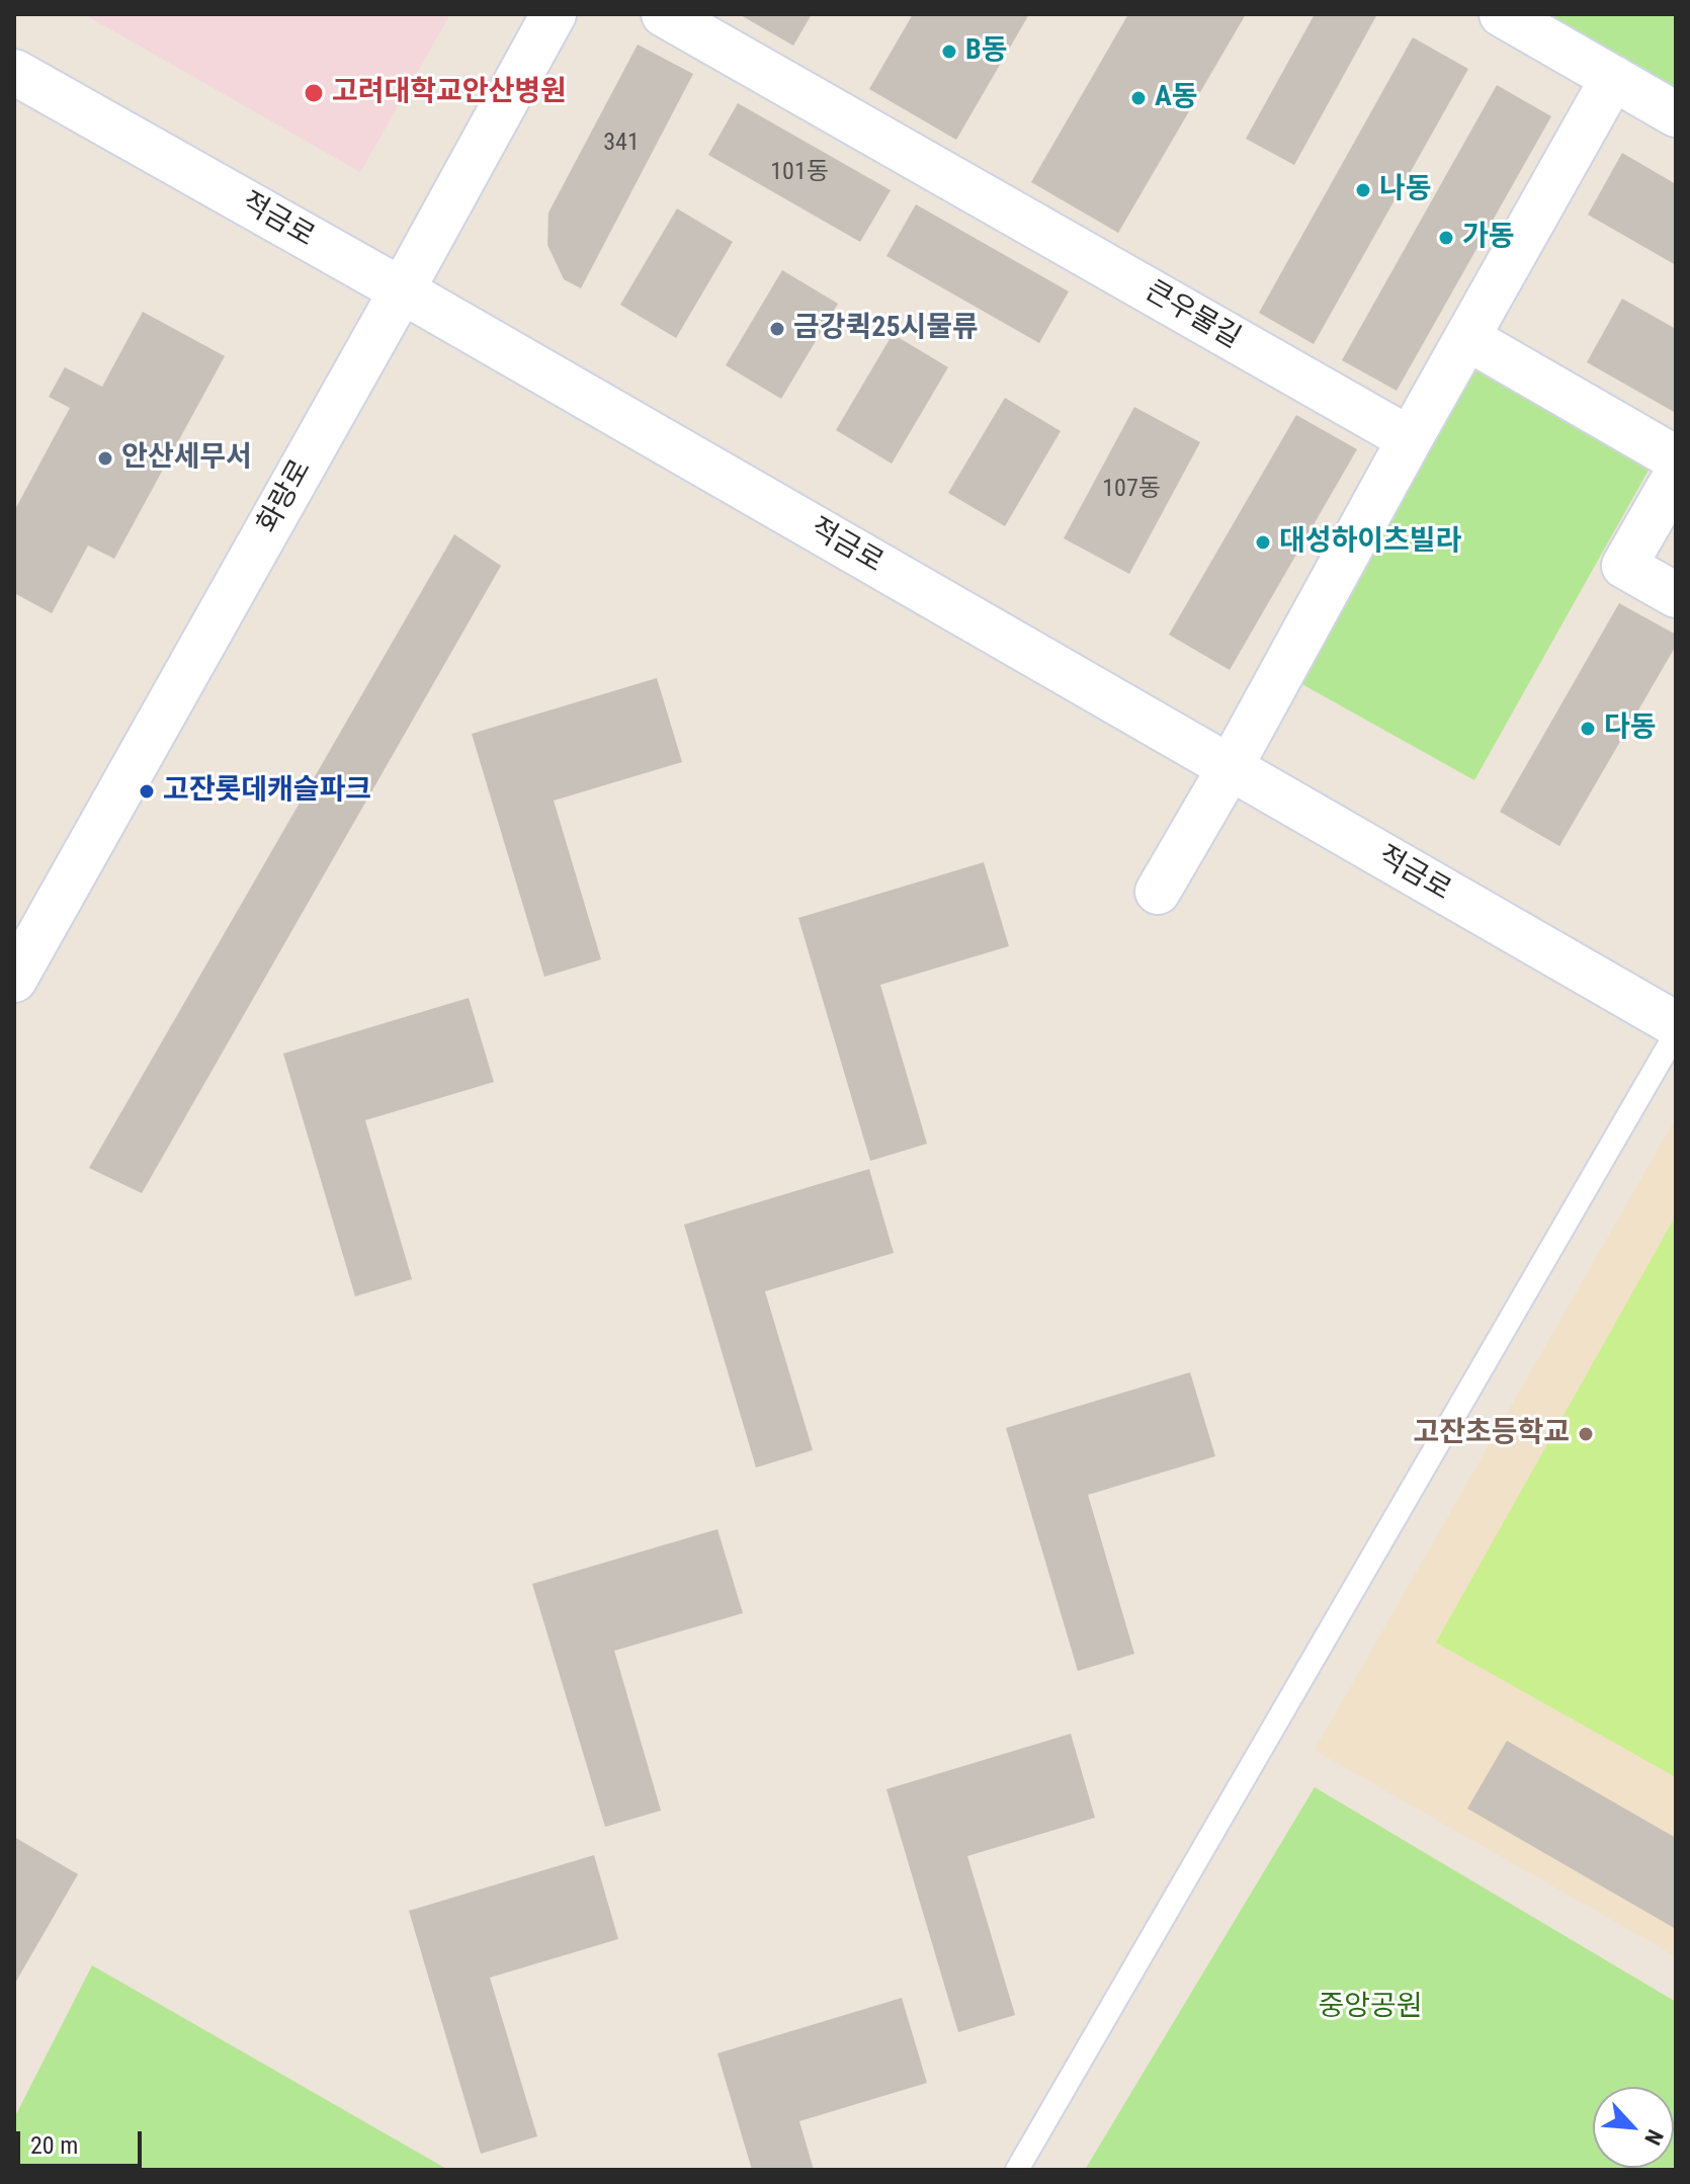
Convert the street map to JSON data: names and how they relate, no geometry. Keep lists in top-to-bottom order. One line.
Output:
{"streets":{"street":["적금로","큰우물길","화랑로"]},"crossings":[["적금로","화랑로"]],"parks":["중앙공원"],"places":["B동","고려대학교안산병원","A동","나동","가동","금강퀵25시물류","안산세무서","대성하이츠빌라","다동","고잔롯데캐슬파크","고잔초등학교"],"house_numbers":["341","101동","107동"],"scale_bar":"20 m","north":"bottom right"}
